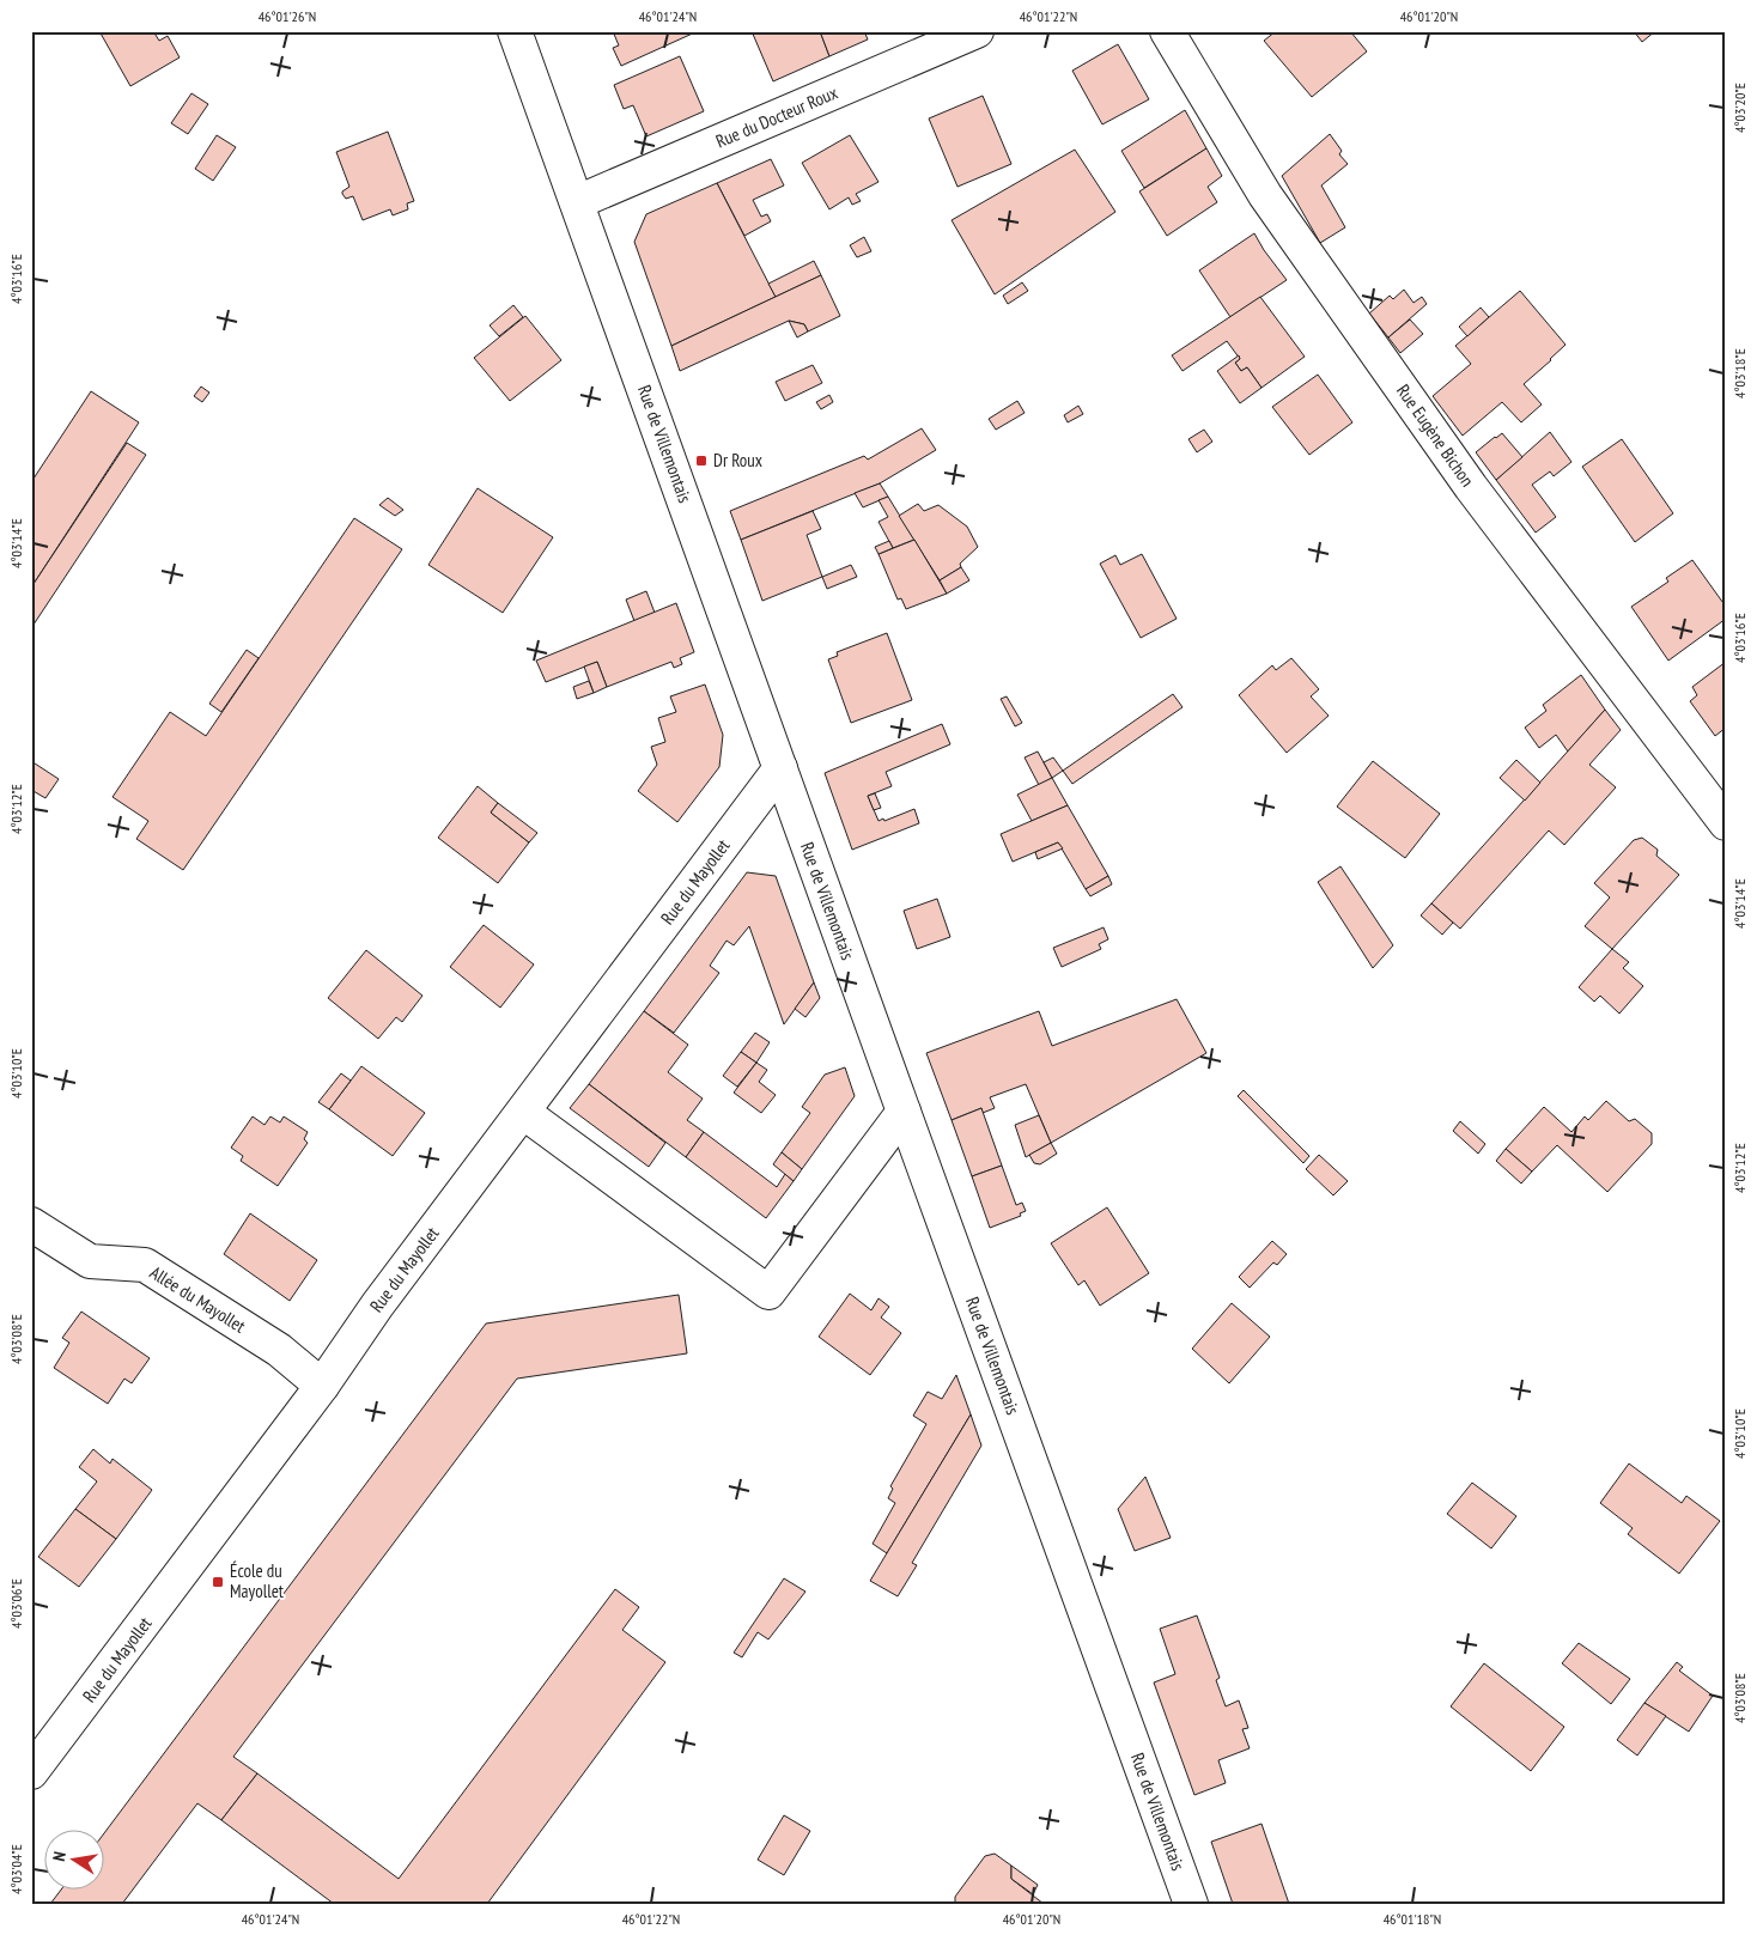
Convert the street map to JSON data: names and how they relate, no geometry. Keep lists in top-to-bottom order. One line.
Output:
{"streets":{"street":["Rue du Docteur Roux","Rue Eugène Bichon","Rue de Villemontais","Rue du Mayollet","Allée du Mayollet"]},"crossings":[["Rue du Docteur Roux","Rue de Villemontais"],["Rue de Villemontais","Rue du Mayollet"],["Rue du Mayollet","Allée du Mayollet"]],"places":{"transit":["Dr Roux","École du Mayollet"]},"north":"left","coordinates":["46°01'26\"N","46°01'24\"N","46°01'22\"N","46°01'20\"N","4°03'20\"E","4°03'16\"E","4°03'18\"E","4°03'14\"E","4°03'12\"E","4°03'10\"E","4°03'08\"E","4°03'06\"E","4°03'04\"E","46°01'18\"N"]}
